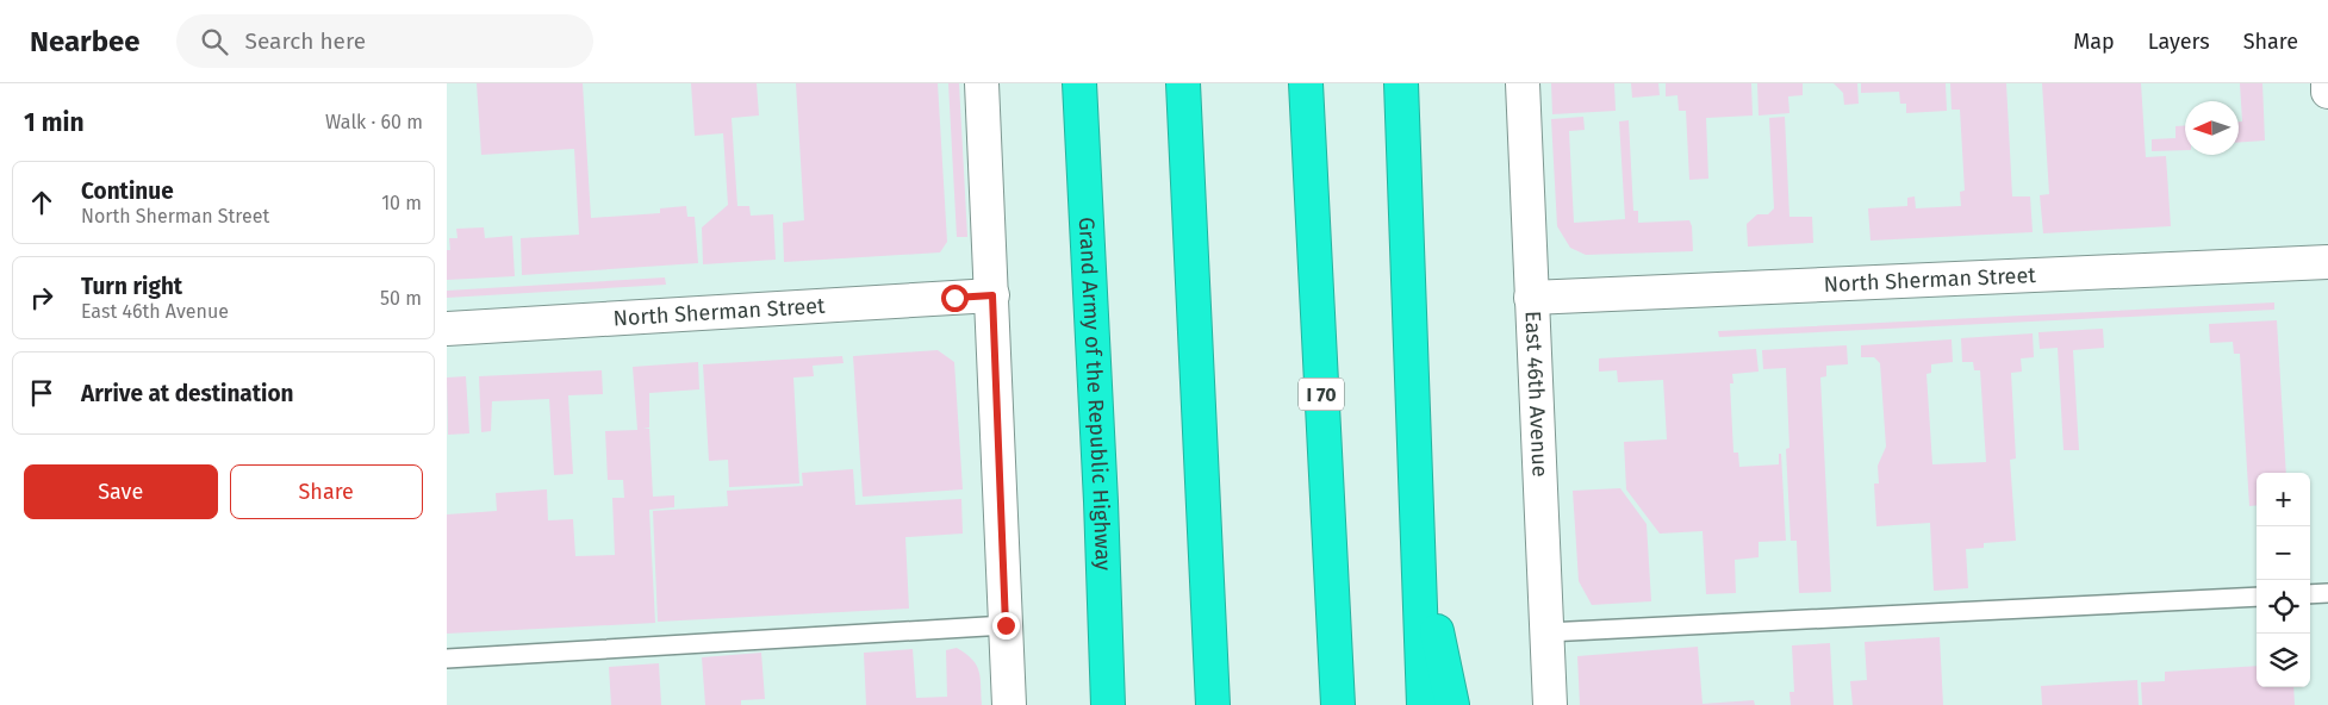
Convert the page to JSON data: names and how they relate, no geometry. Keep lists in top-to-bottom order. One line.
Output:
{"streets":{"highway":["Grand Army of the Republic Highway","I 70"],"street":["North Sherman Street","East 46th Avenue"]},"crossings":[["North Sherman Street","East 46th Avenue"]],"north":"left","page":{"header":"Nearbee","search":"Search here","nav":["Map","Layers","Share"],"heading":["1 min","Walk · 60 m"],"list":[["Continue","North Sherman Street","10 m"],["Turn right","East 46th Avenue","50 m"],"Arrive at destination"],"buttons":["Save","Share"],"map_buttons":["+","−"]}}
